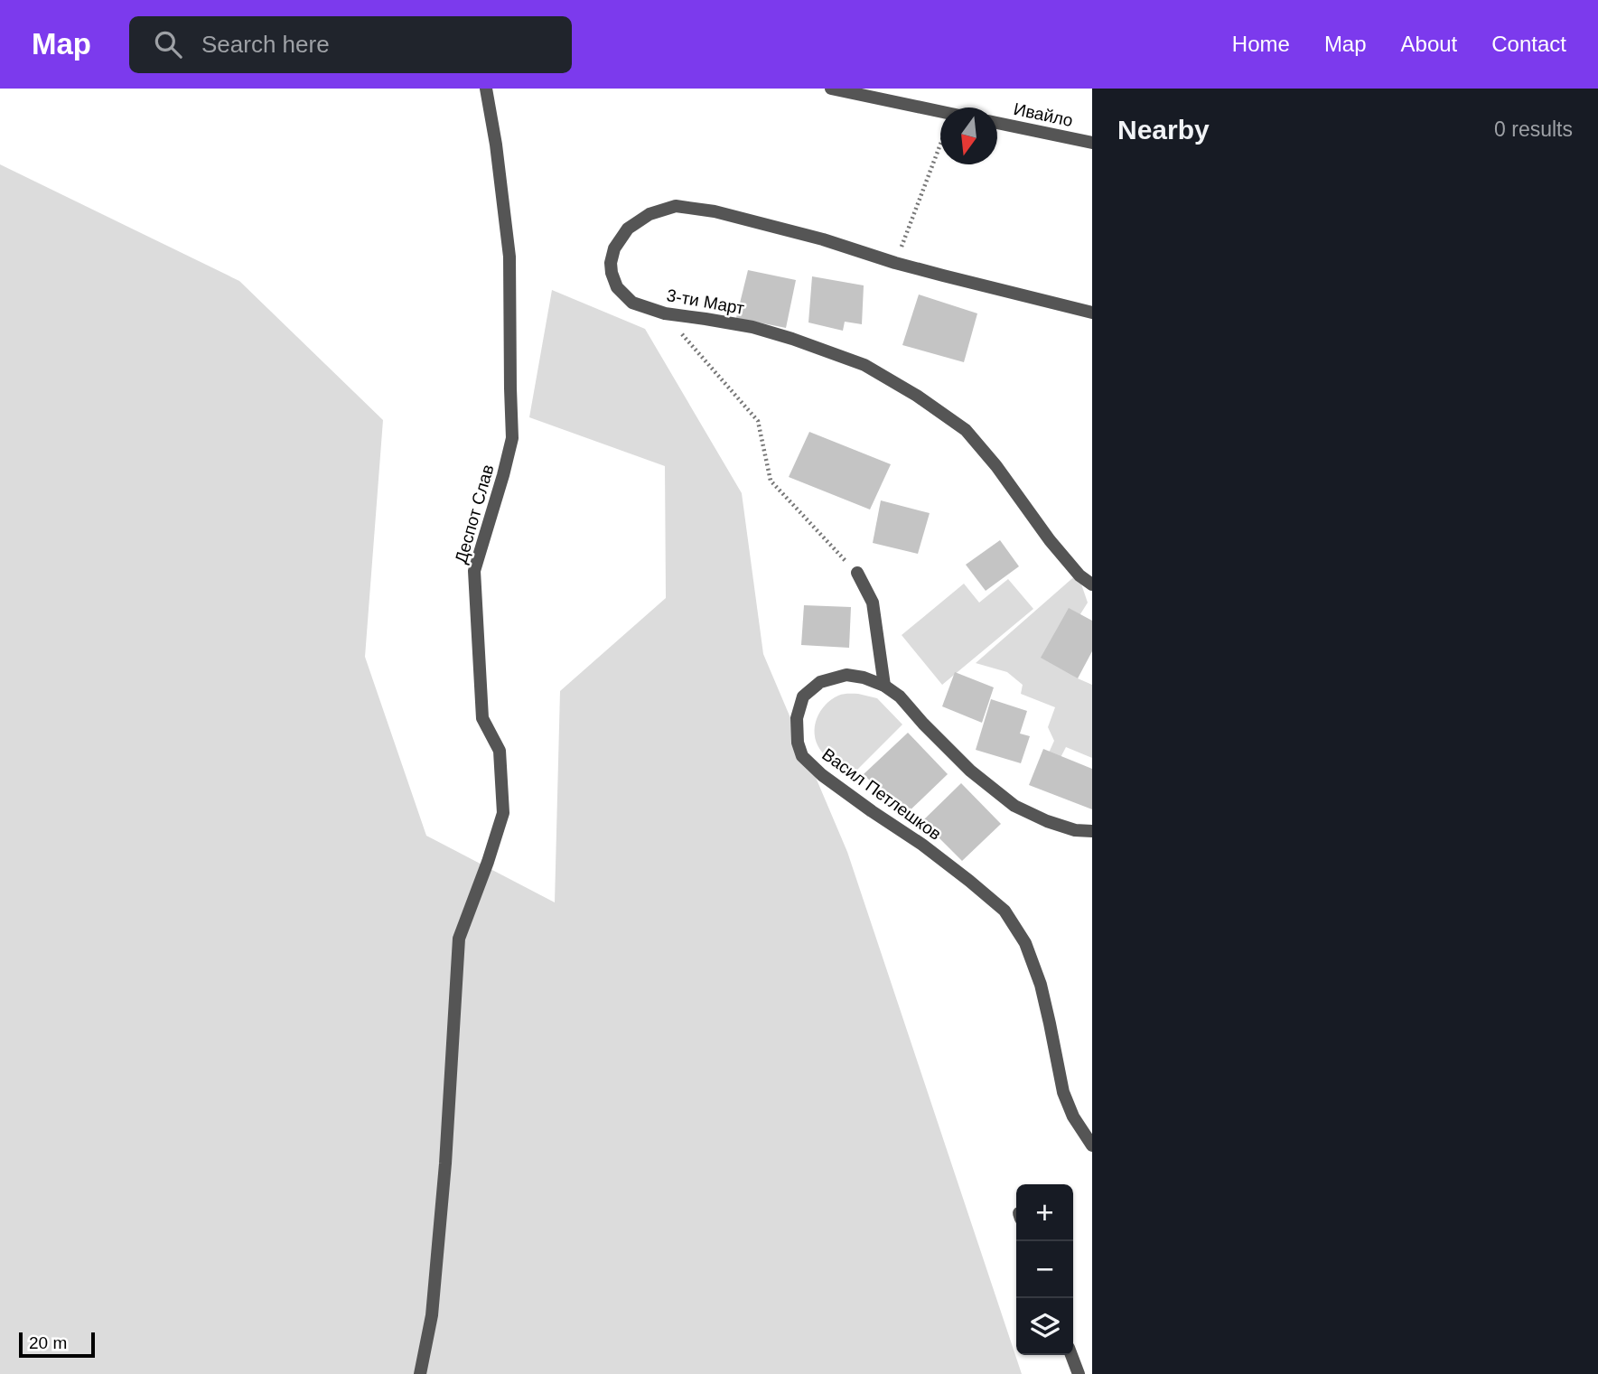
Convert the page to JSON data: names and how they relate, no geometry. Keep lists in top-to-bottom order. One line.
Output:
{"streets":{"street":["Ивайло","3-ти Март","Деспот Слав","Васил Петлешков"]},"scale_bar":"20 m","north":"bottom","page":{"header":"Map","search":"Search here","nav":["Home","Map","About","Contact"],"heading":["Nearby","0 results"],"map_buttons":["+","−"],"scale":"20 m"}}
